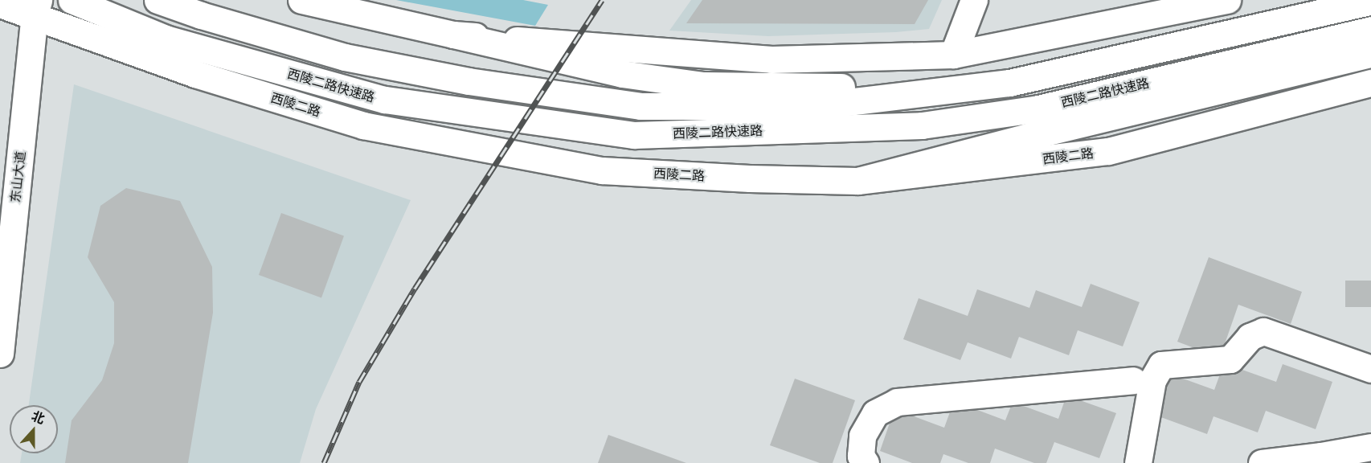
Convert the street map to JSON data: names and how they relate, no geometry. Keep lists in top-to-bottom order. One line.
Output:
{"streets":{"main road":["西陵二路快速路","西陵二路","东山大道"]},"crossings":[["西陵二路","东山大道"]],"north":"top"}
